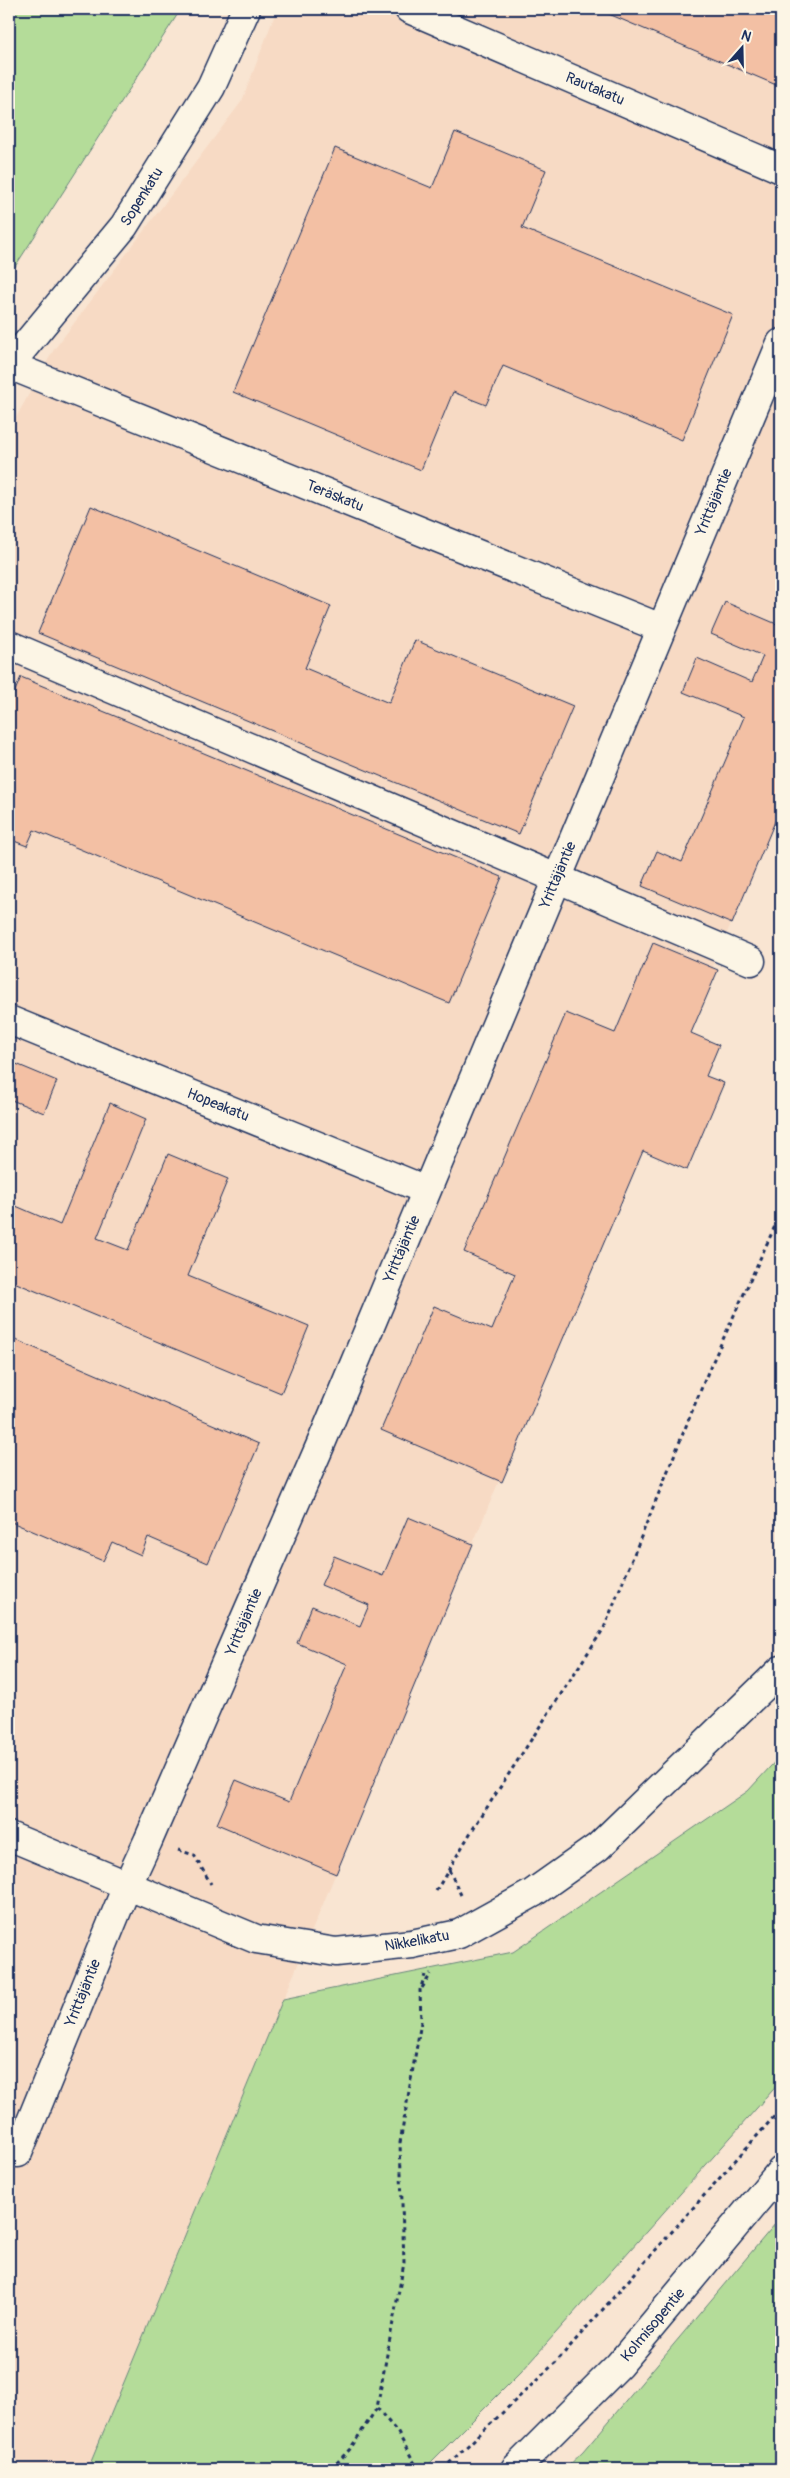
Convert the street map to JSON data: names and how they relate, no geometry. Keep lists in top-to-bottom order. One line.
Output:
{"streets":{"street":["Rautakatu","Sopenkatu","Teräskatu","Yrittäjäntie","Hopeakatu","Nikkelikatu","Kolmisopentie"]},"crossings":[["Sopenkatu","Teräskatu"],["Teräskatu","Yrittäjäntie"],["Yrittäjäntie","Hopeakatu"],["Yrittäjäntie","Nikkelikatu"]],"north":"top"}
